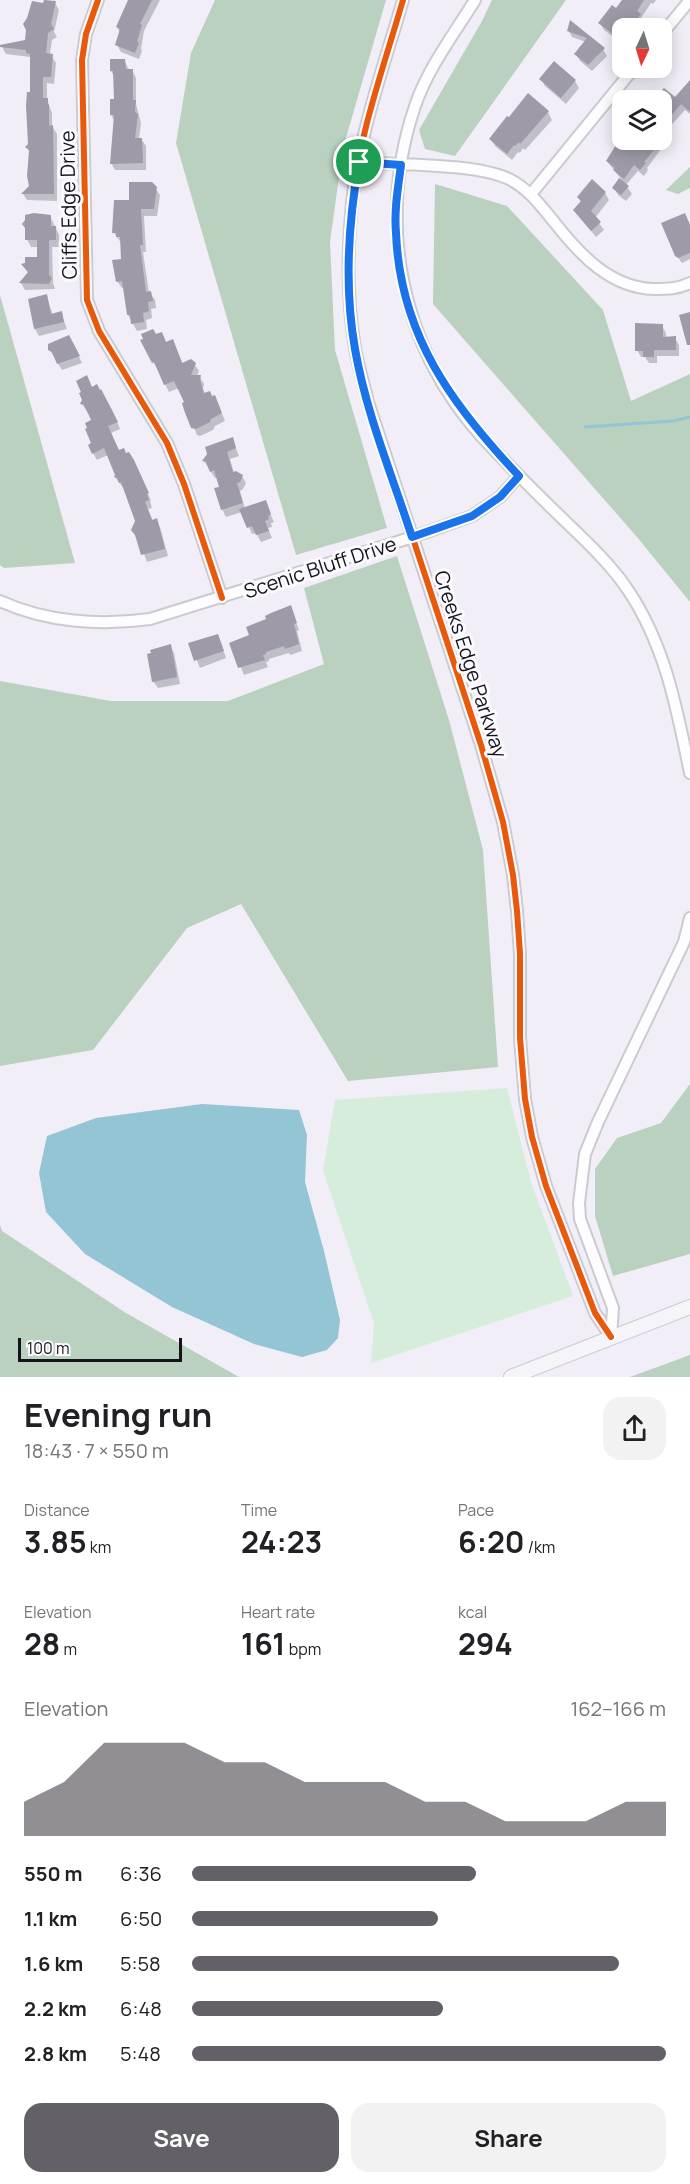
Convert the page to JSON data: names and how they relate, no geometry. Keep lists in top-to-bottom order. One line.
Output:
{"streets":{"street":["Cliffs Edge Drive","Scenic Bluff Drive","Creeks Edge Parkway"]},"crossings":[["Cliffs Edge Drive","Scenic Bluff Drive"],["Scenic Bluff Drive","Creeks Edge Parkway"]],"scale_bar":"100 m","north":"bottom","page":{"scale":"100 m","heading":["Evening run","18:43 · 7 × 550 m"],"stats":[["Distance","3.85 km"],["Time","24:23"],["Pace","6:20 /km"],["Elevation","28 m"],["Heart rate","161 bpm"],["kcal","294"]],"chart":["Elevation","162–166 m"],"list":[{"name":"550 m","note":"6:36"},{"name":"1.1 km","note":"6:50"},{"name":"1.6 km","note":"5:58"},{"name":"2.2 km","note":"6:48"},{"name":"2.8 km","note":"5:48"}],"buttons":["Save","Share"]}}
